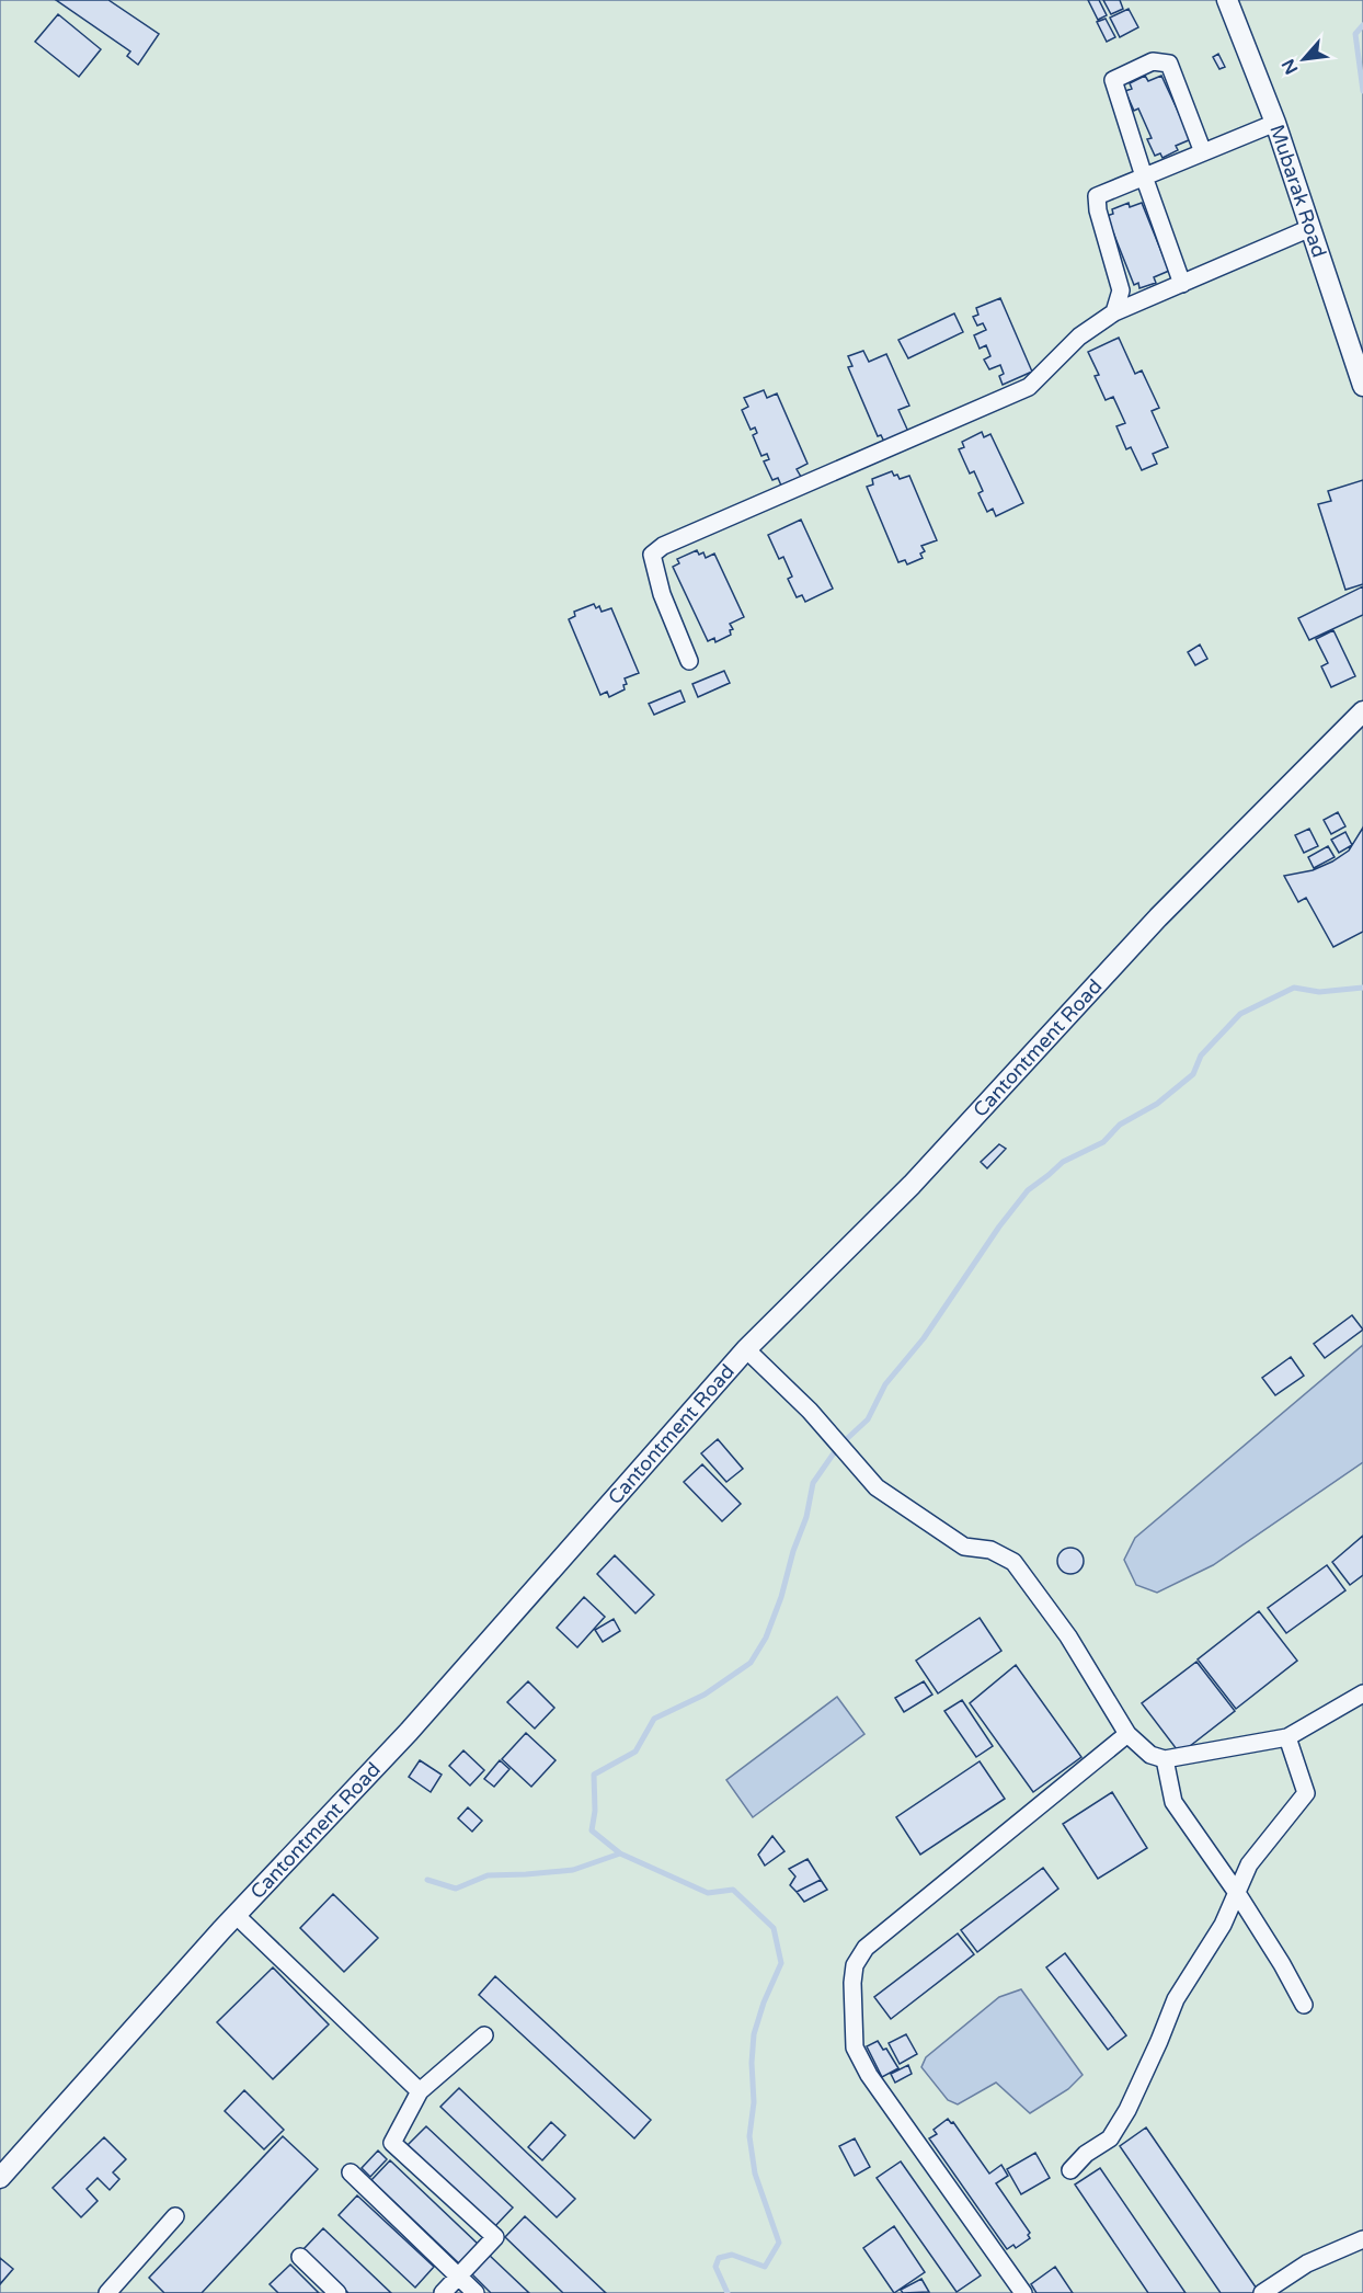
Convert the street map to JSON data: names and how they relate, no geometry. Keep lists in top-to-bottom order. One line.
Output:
{"streets":{"street":["Mubarak Road","Cantontment Road"]},"north":"bottom left"}
